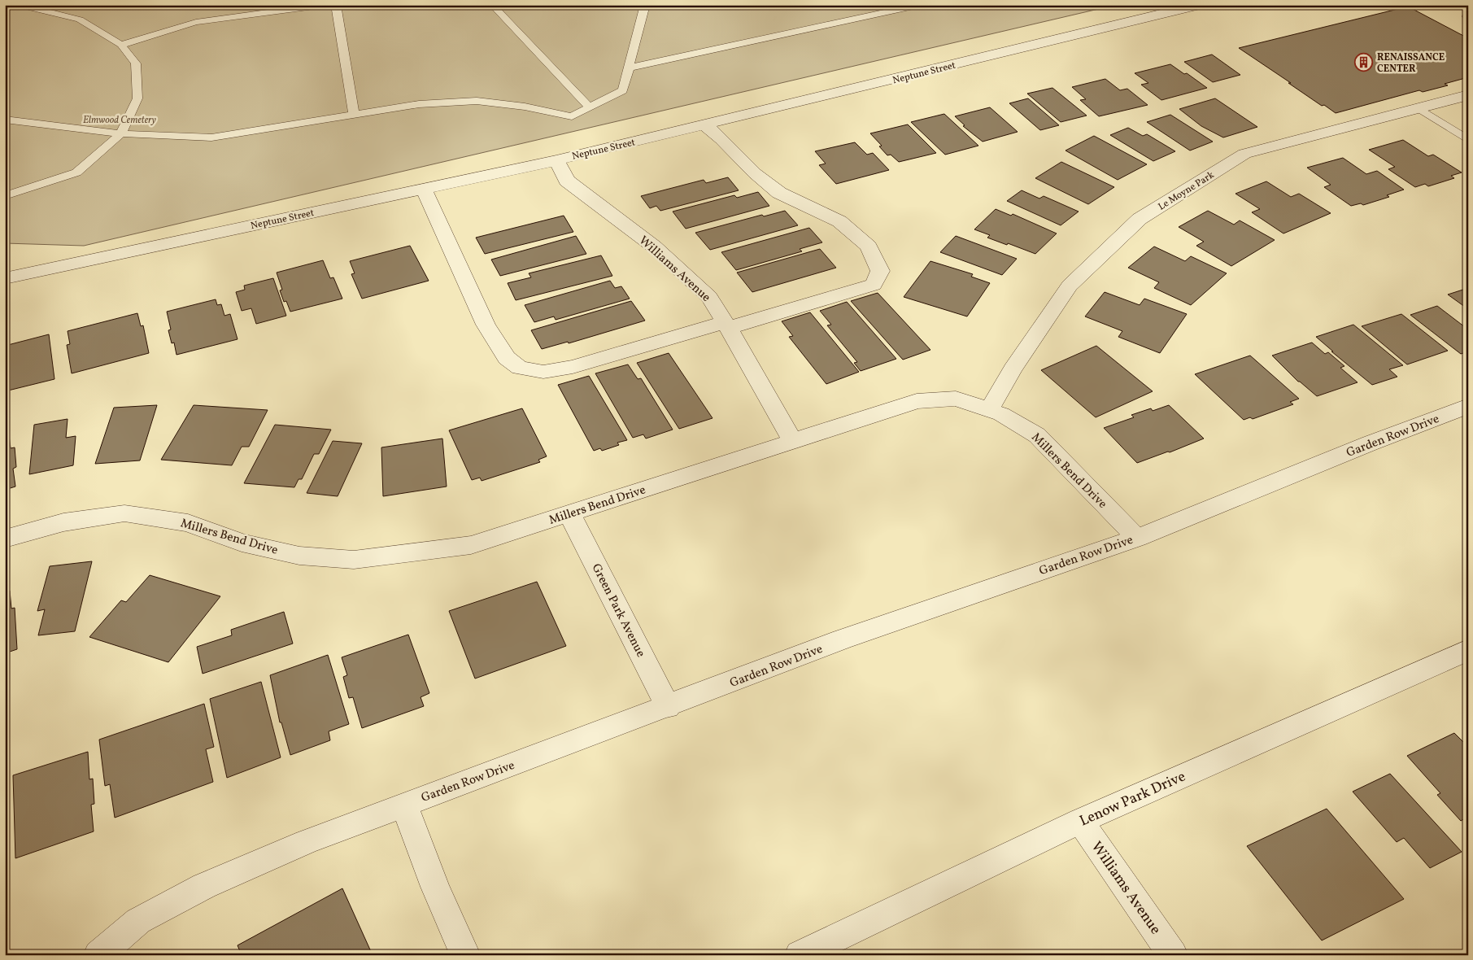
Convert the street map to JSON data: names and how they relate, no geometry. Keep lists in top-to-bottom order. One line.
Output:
{"streets":{"street":["Neptune Street","Le Moyne Park","Williams Avenue","Garden Row Drive","Millers Bend Drive","Green Park Avenue","Lenow Park Drive"]},"crossings":[["Neptune Street","Williams Avenue"],["Le Moyne Park","Millers Bend Drive"],["Williams Avenue","Millers Bend Drive"],["Williams Avenue","Lenow Park Drive"],["Garden Row Drive","Millers Bend Drive"],["Garden Row Drive","Green Park Avenue"],["Millers Bend Drive","Green Park Avenue"]],"parks":["Elmwood Cemetery"],"places":{"building":["RENAISSANCE CENTER"]}}
